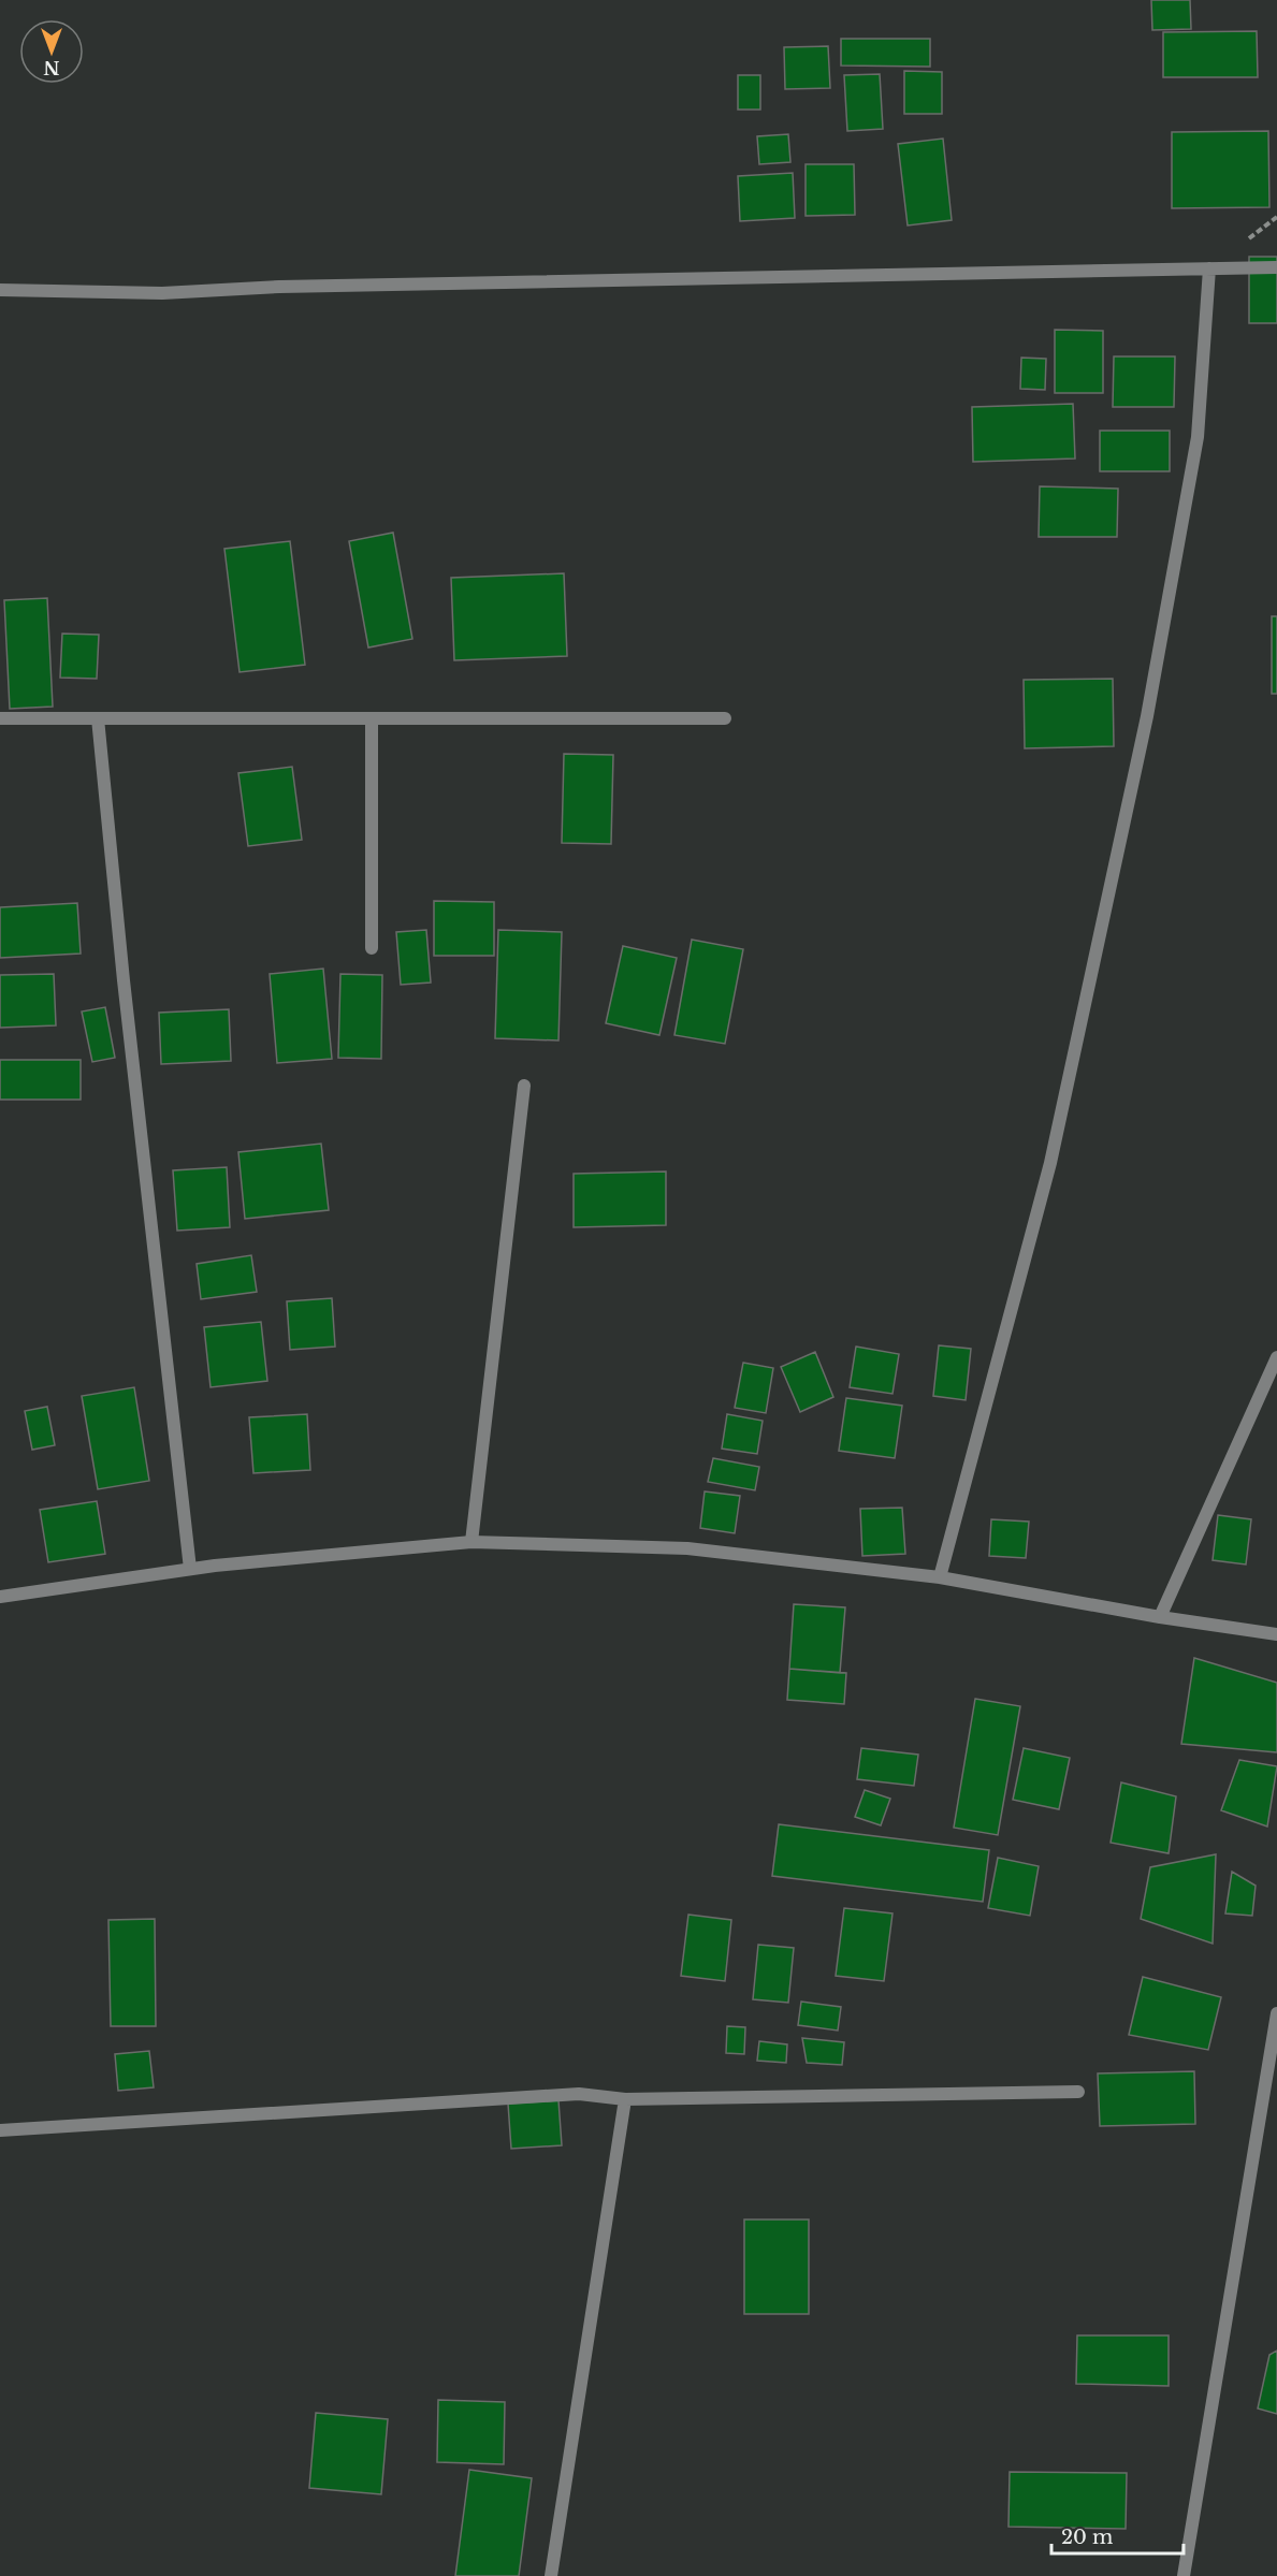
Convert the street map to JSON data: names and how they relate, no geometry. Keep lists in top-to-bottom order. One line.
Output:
{"scale_bar":"20 m","north":"bottom"}
